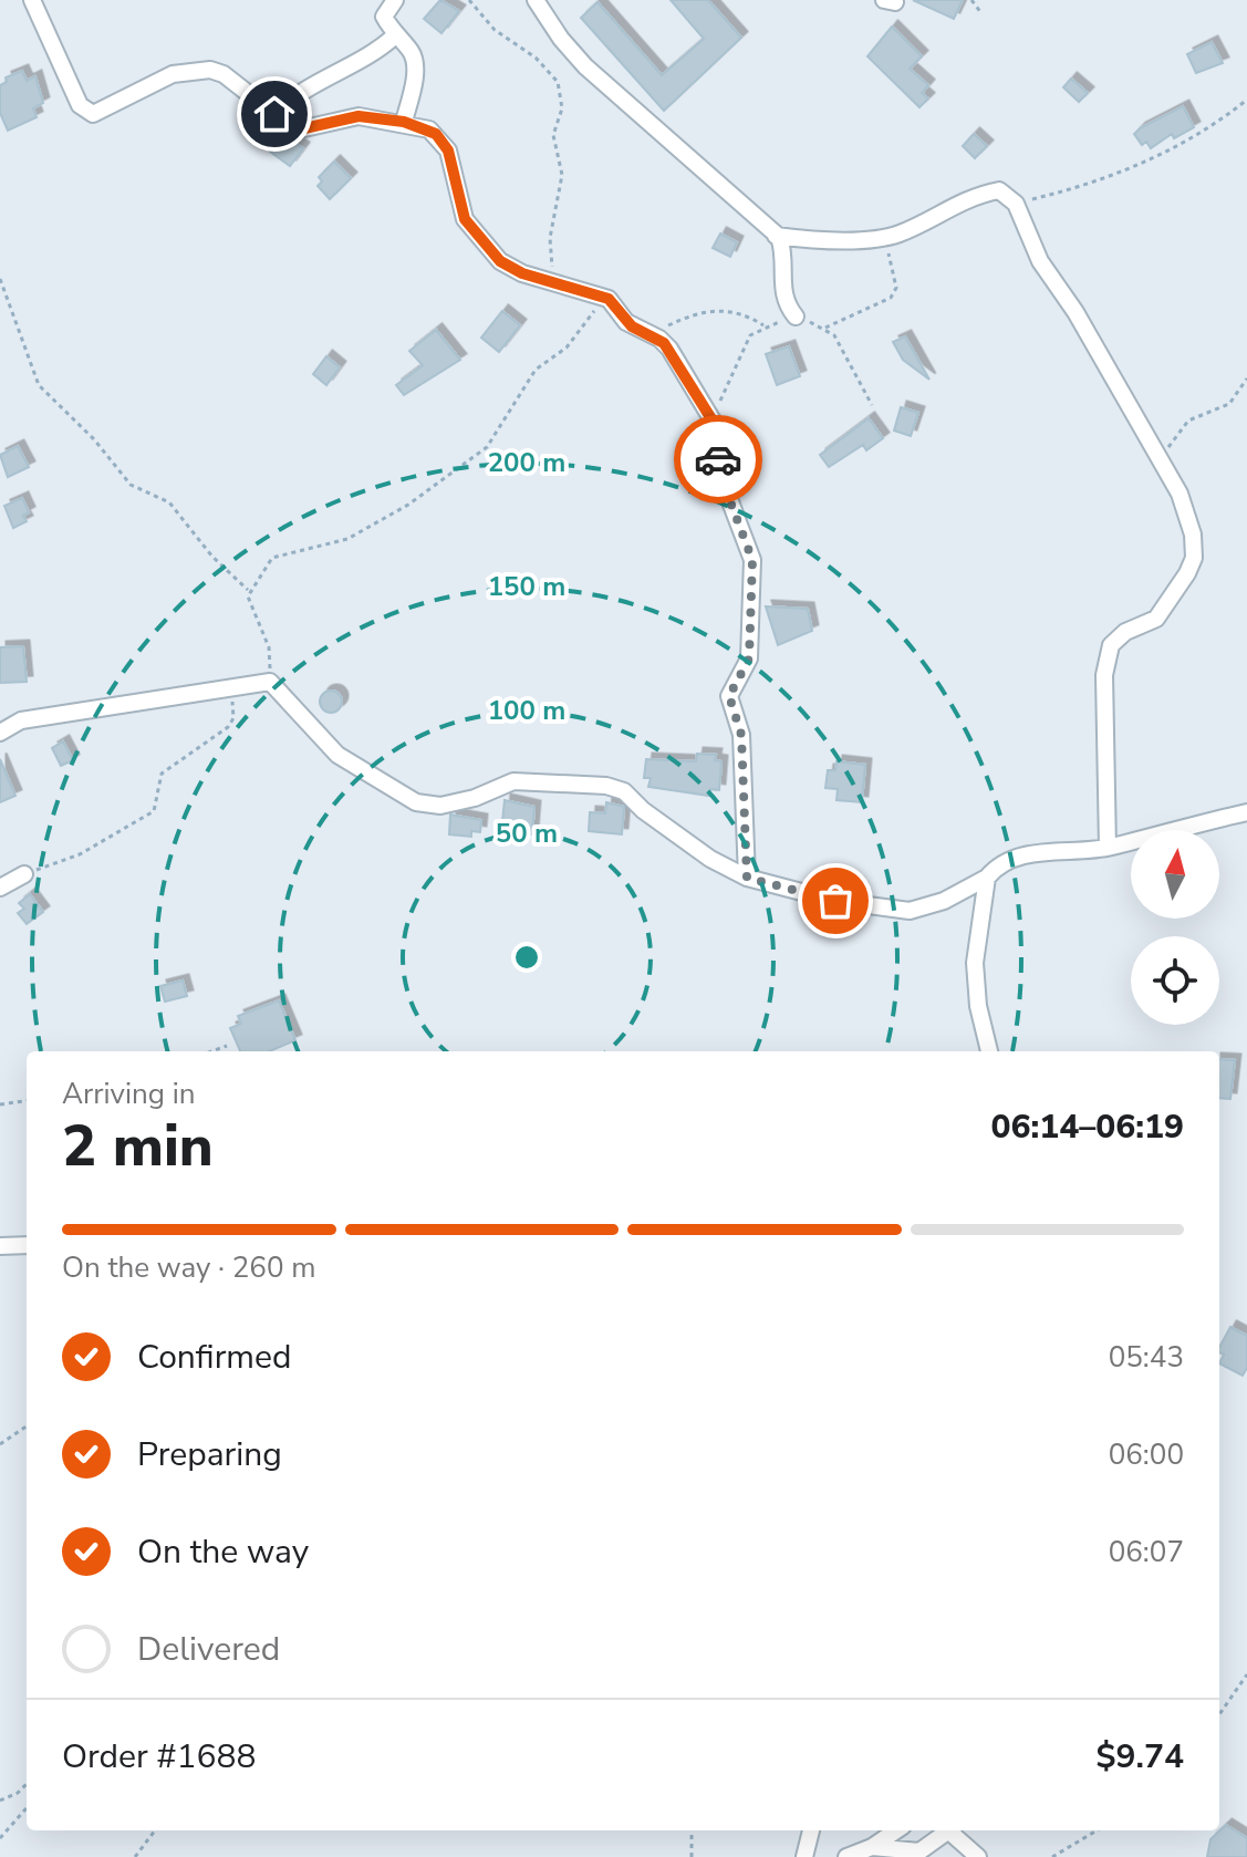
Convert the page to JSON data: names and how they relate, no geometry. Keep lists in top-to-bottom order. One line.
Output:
{"north":"top","page":{"heading":["2 min","Arriving in","06:14–06:19"],"panel":["Order #1688","$9.74"],"bar":"On the way · 260 m","list":[["Confirmed","05:43"],["Preparing","06:00"],["On the way","06:07"],"Delivered"]},"rings":["200 m","150 m","100 m","50 m"]}
